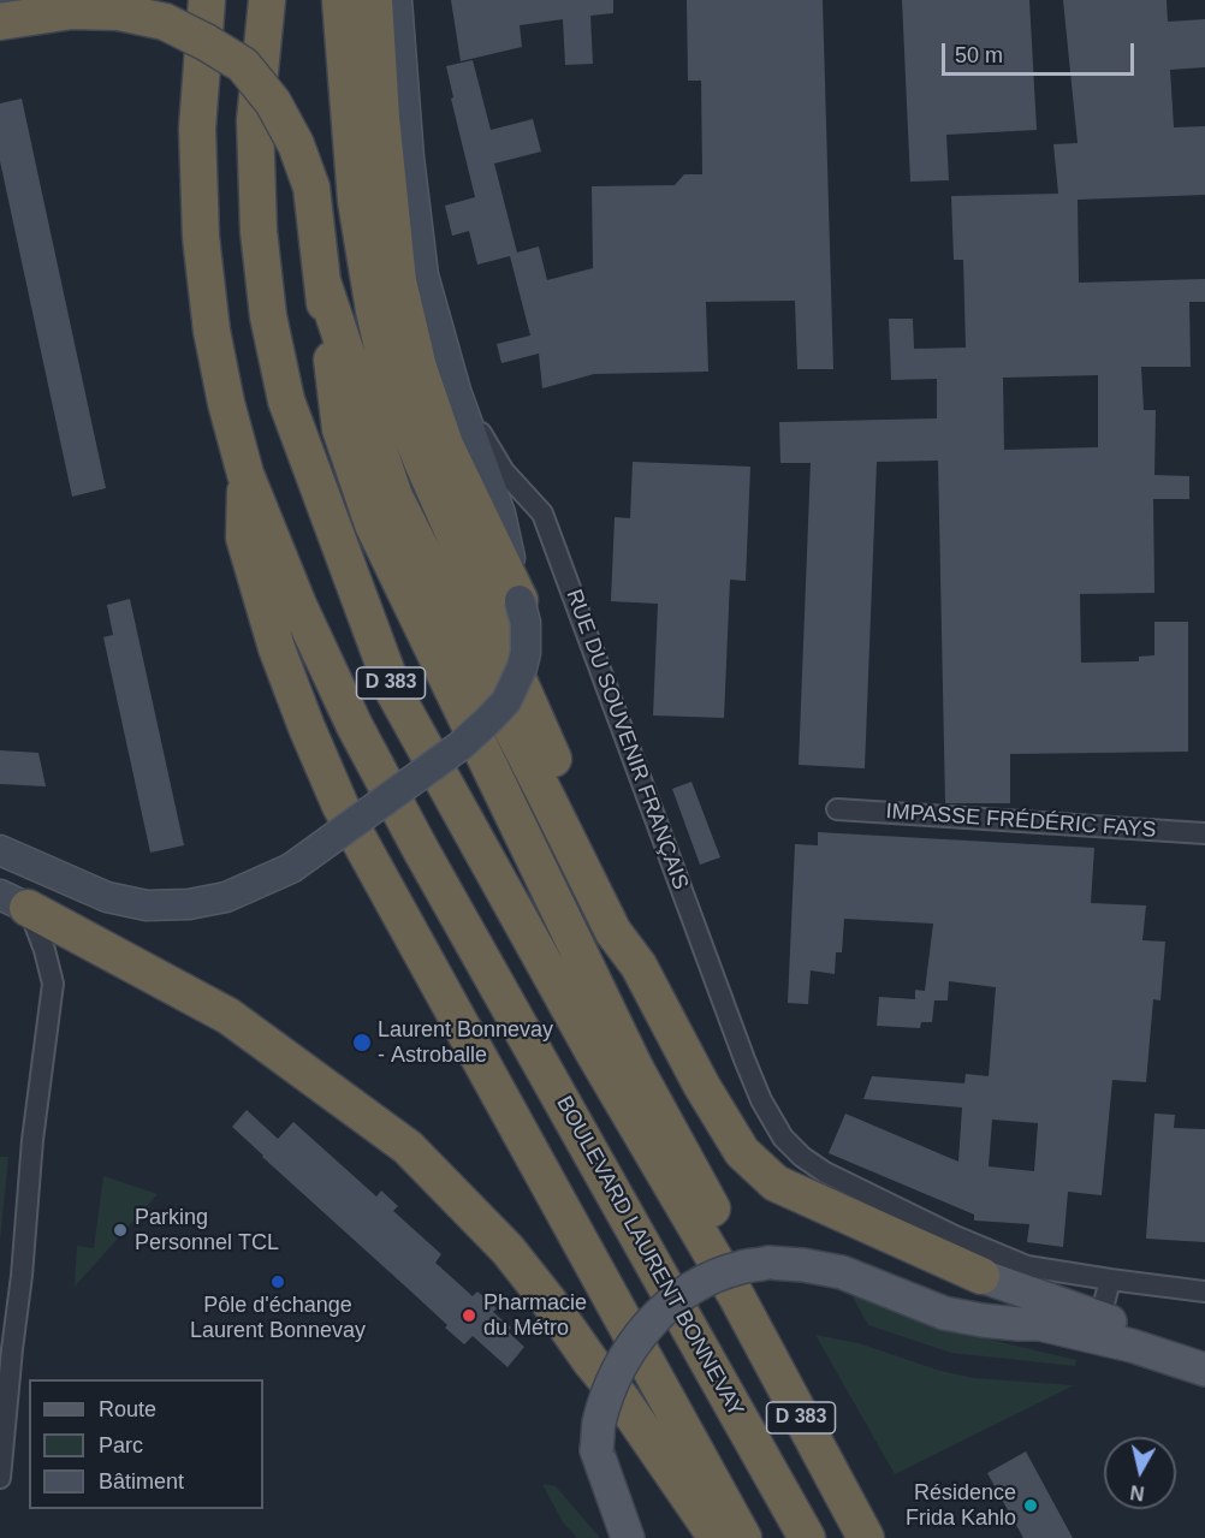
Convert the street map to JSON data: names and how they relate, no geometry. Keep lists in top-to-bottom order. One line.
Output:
{"streets":{"highway":["D 383","BOULEVARD LAURENT BONNEVAY"],"main road":["RUE DU SOUVENIR FRANÇAIS"],"street":["IMPASSE FRÉDÉRIC FAYS"]},"places":["Laurent Bonnevay - Astroballe","Parking Personnel TCL","Pôle d'échange Laurent Bonnevay","Pharmacie du Métro","Résidence Frida Kahlo"],"legend":["Route","Parc","Bâtiment"],"scale_bar":"50 m","north":"bottom"}
